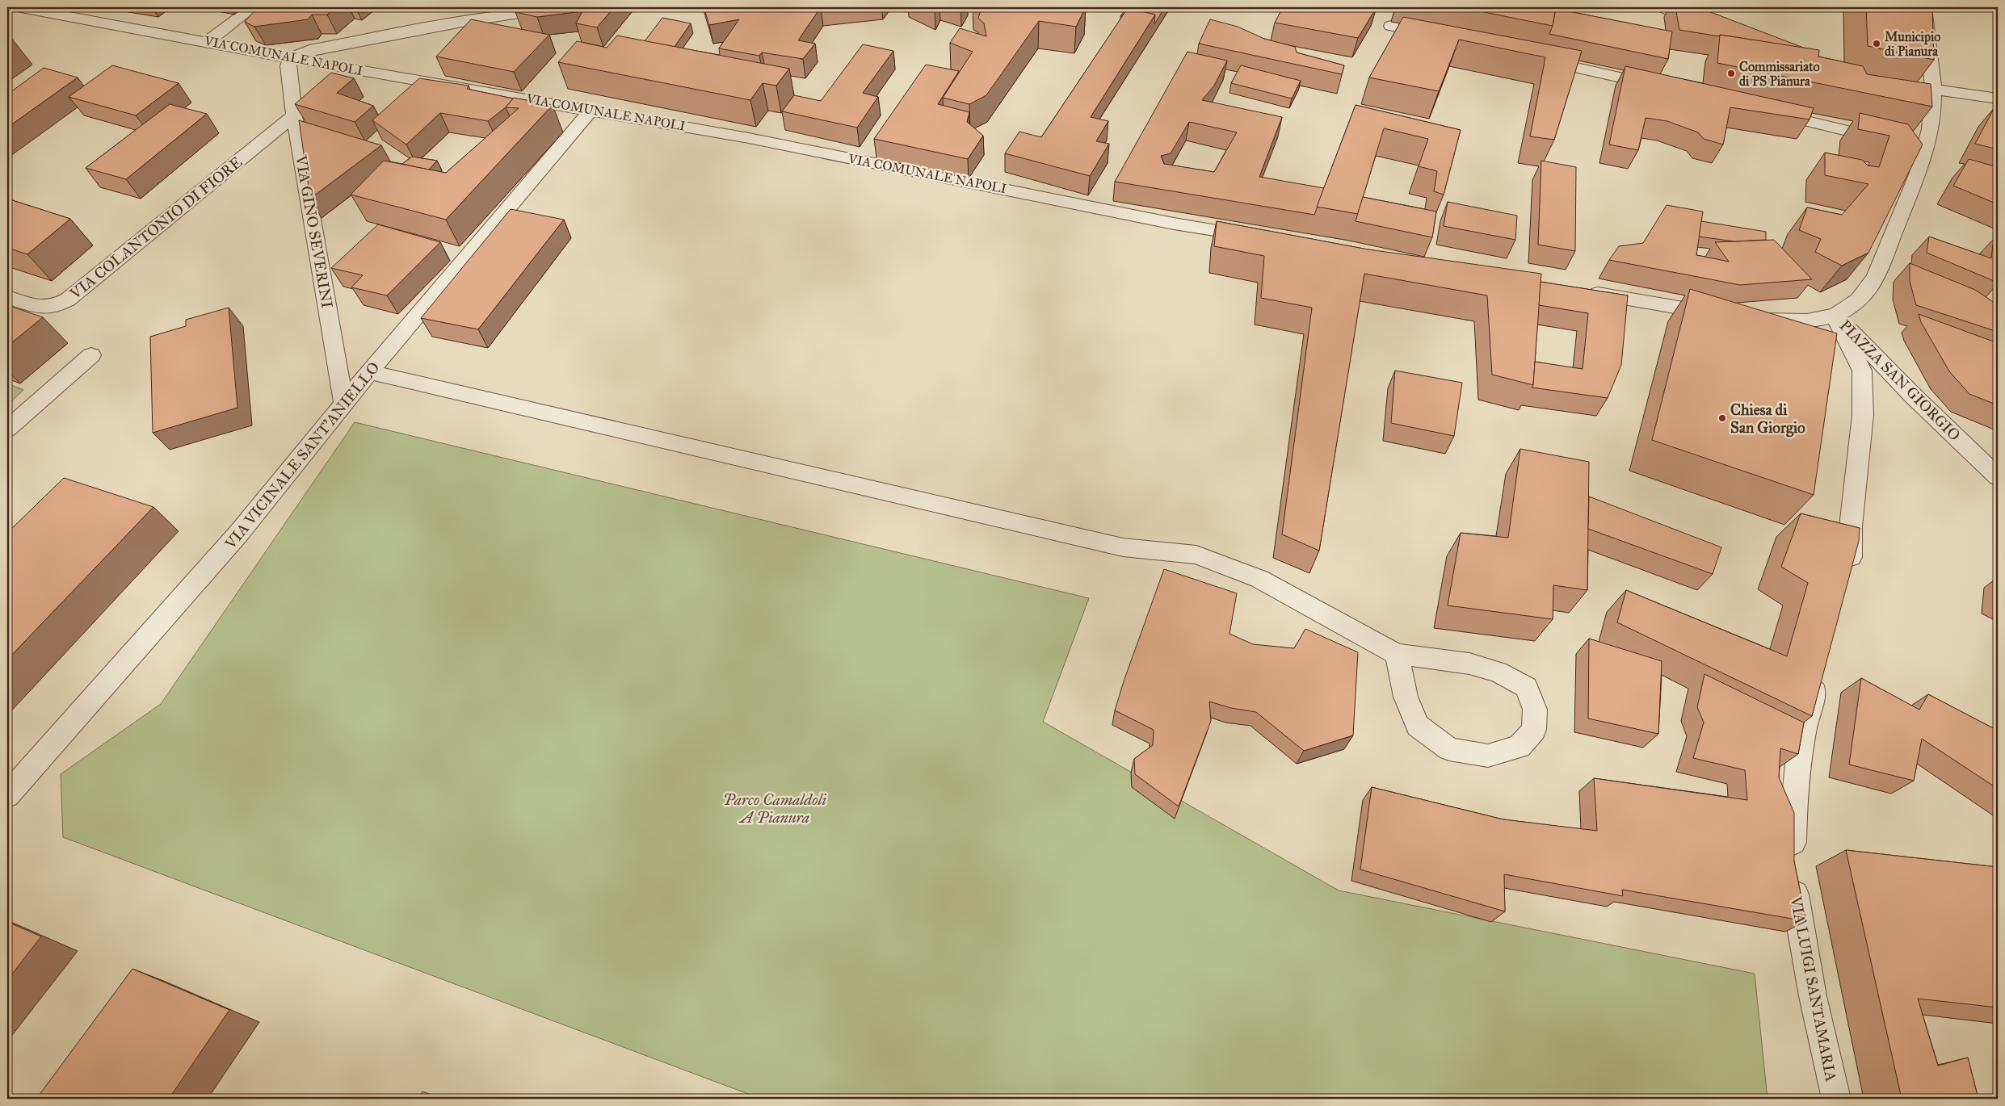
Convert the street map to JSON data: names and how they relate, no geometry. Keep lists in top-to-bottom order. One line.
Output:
{"streets":{"street":["VIA COMUNALE NAPOLI","VIA COLANTONIO DI FIORE","VIA GINO SEVERINI","PIAZZA SAN GIORGIO","VIA VICINALE SANT'ANIELLO","VIA LUIGI SANTAMARIA"]},"crossings":[["VIA COMUNALE NAPOLI","VIA GINO SEVERINI"],["VIA COMUNALE NAPOLI","VIA VICINALE SANT'ANIELLO"],["VIA COLANTONIO DI FIORE","VIA GINO SEVERINI"],["VIA GINO SEVERINI","VIA VICINALE SANT'ANIELLO"]],"parks":["Parco Camaldoli A Pianura"],"places":["Municipio di Pianura","Commissariato di PS Pianura","Chiesa di San Giorgio"]}
